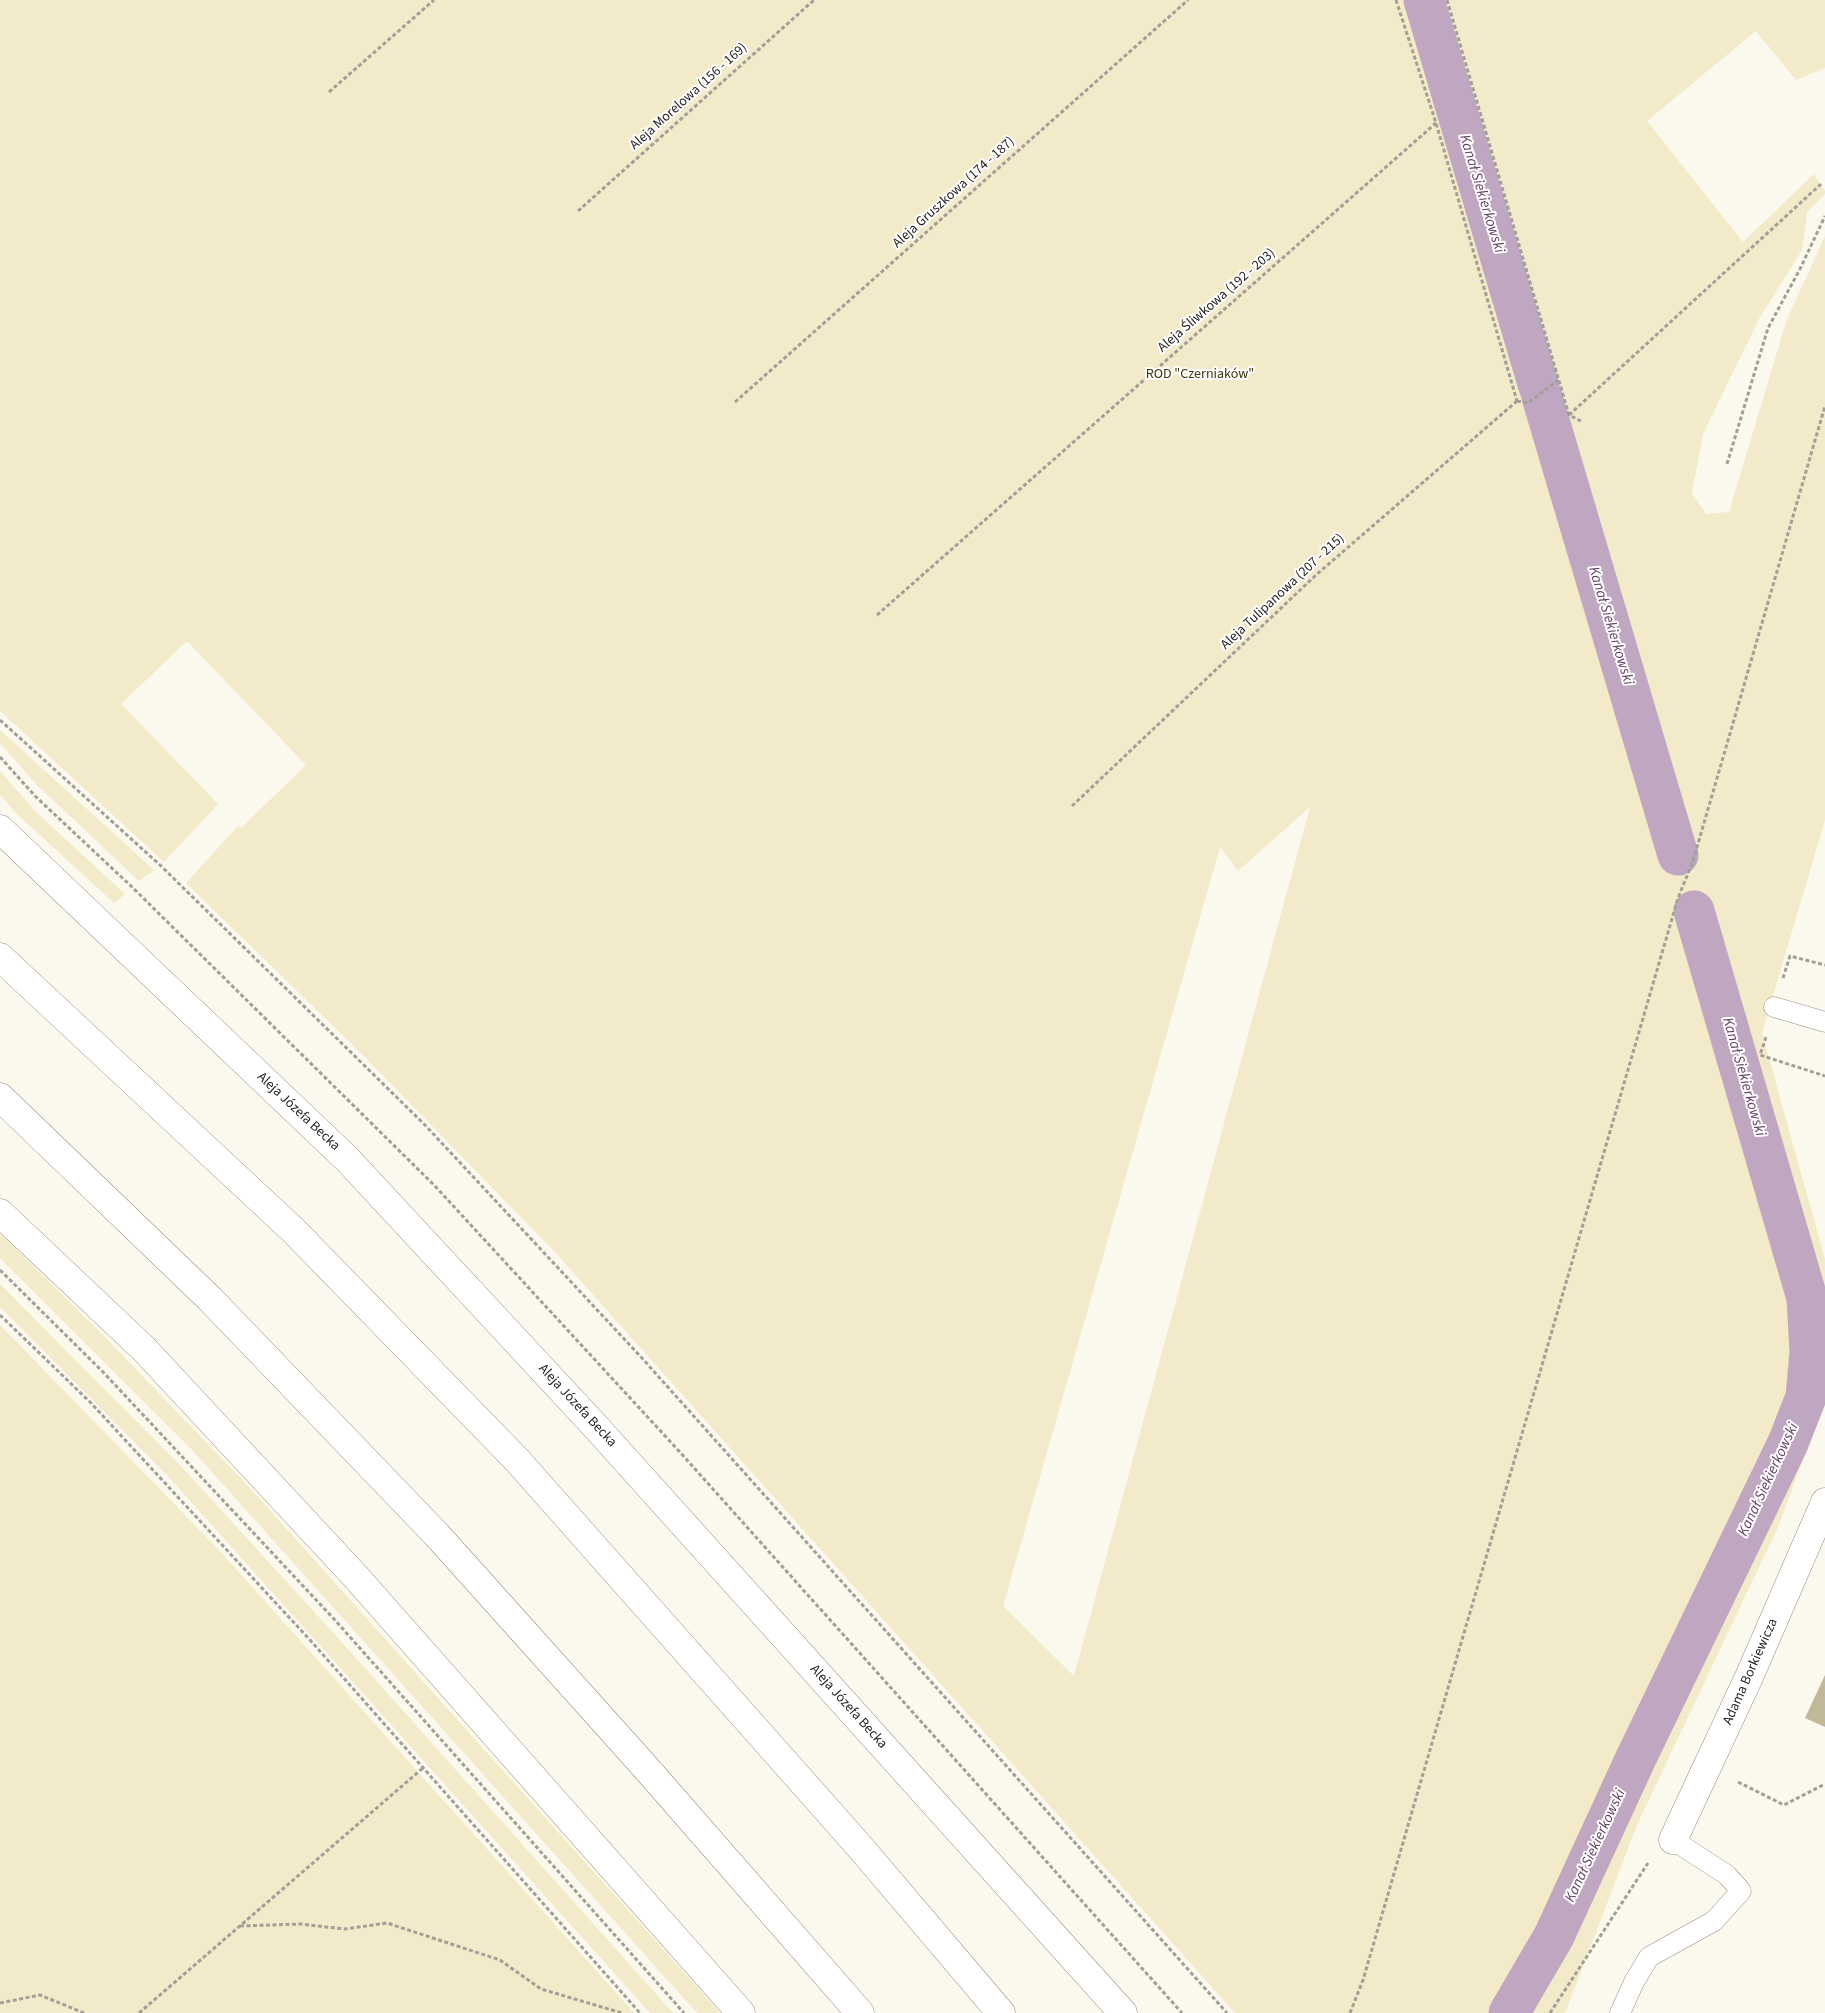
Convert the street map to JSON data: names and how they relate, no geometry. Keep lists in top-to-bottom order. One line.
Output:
{"streets":{"main road":["Aleja Józefa Becka","Adama Borkiewicza"],"path":["Aleja Morelowa (156 - 169)","Aleja Gruszkowa (174 - 187)","Aleja Śliwkowa (192 - 203)","Aleja Tulipanowa (207 - 215)"]},"water":["Kanał Siekierkowski"],"parks":["ROD \"Czerniaków\""]}
